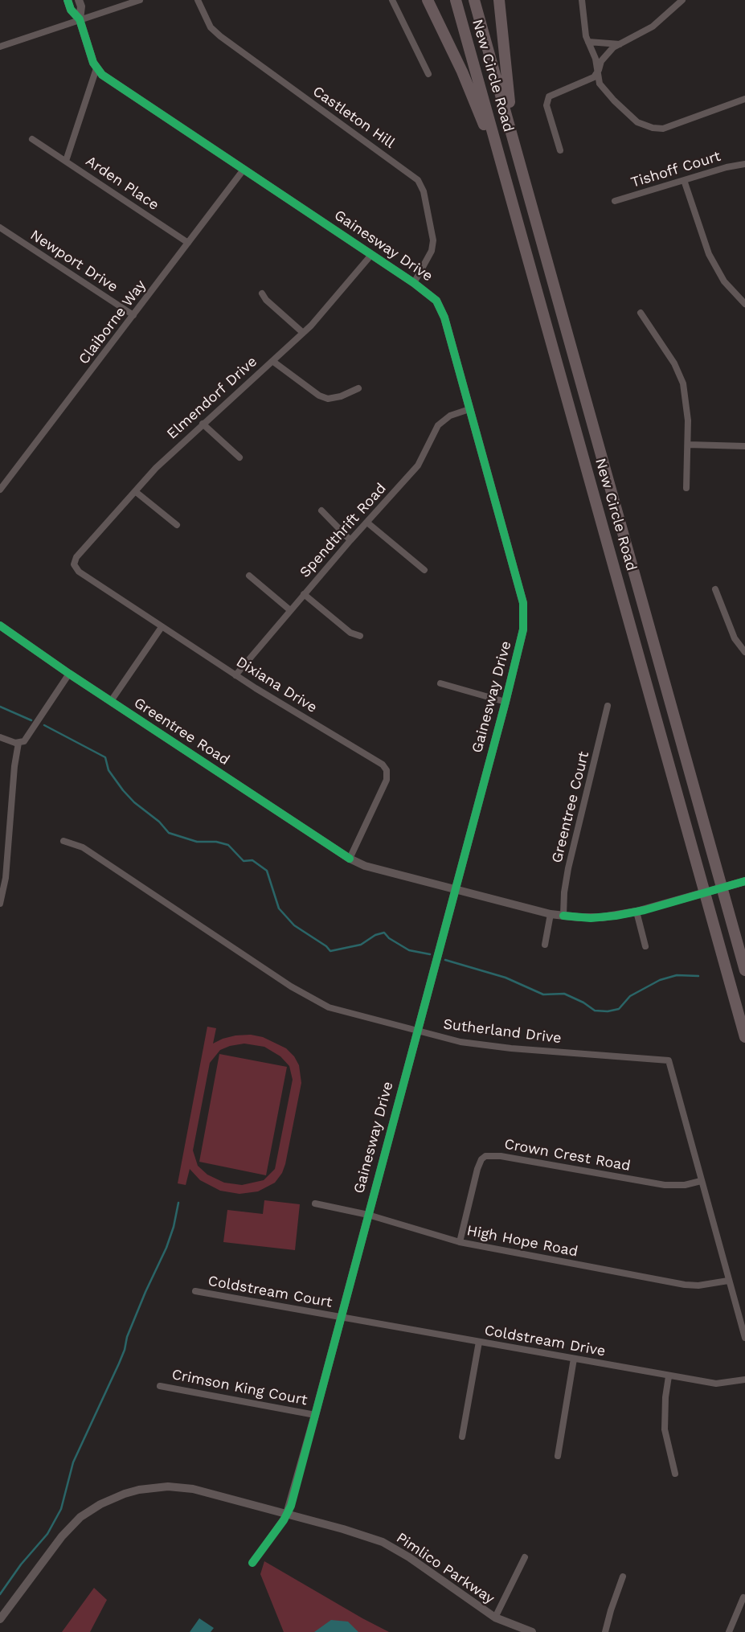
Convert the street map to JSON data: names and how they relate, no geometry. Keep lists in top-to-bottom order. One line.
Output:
{"streets":{"highway":["New Circle Road"],"street":["Castleton Hill","Tishoff Court","Arden Place","Gainesway Drive","Newport Drive","Claiborne Way","Elmendorf Drive","Spendthrift Road","Dixiana Drive","Greentree Road","Greentree Court","Sutherland Drive","Crown Crest Road","High Hope Road","Coldstream Court","Coldstream Drive","Crimson King Court","Pimlico Parkway"]},"crossings":[["Castleton Hill","Gainesway Drive"],["Arden Place","Gainesway Drive"],["Arden Place","Claiborne Way"],["Gainesway Drive","Claiborne Way"],["Gainesway Drive","Elmendorf Drive"],["Gainesway Drive","Spendthrift Road"],["Gainesway Drive","Greentree Road"],["Gainesway Drive","Sutherland Drive"],["Gainesway Drive","High Hope Road"],["Gainesway Drive","Coldstream Court"],["Gainesway Drive","Coldstream Drive"],["Gainesway Drive","Crimson King Court"],["Gainesway Drive","Pimlico Parkway"],["Newport Drive","Claiborne Way"],["Elmendorf Drive","Dixiana Drive"],["Spendthrift Road","Dixiana Drive"],["Dixiana Drive","Greentree Road"],["Greentree Road","Greentree Court"],["Sutherland Drive","Crown Crest Road"],["Sutherland Drive","High Hope Road"],["Crown Crest Road","High Hope Road"],["Coldstream Court","Coldstream Drive"]]}
